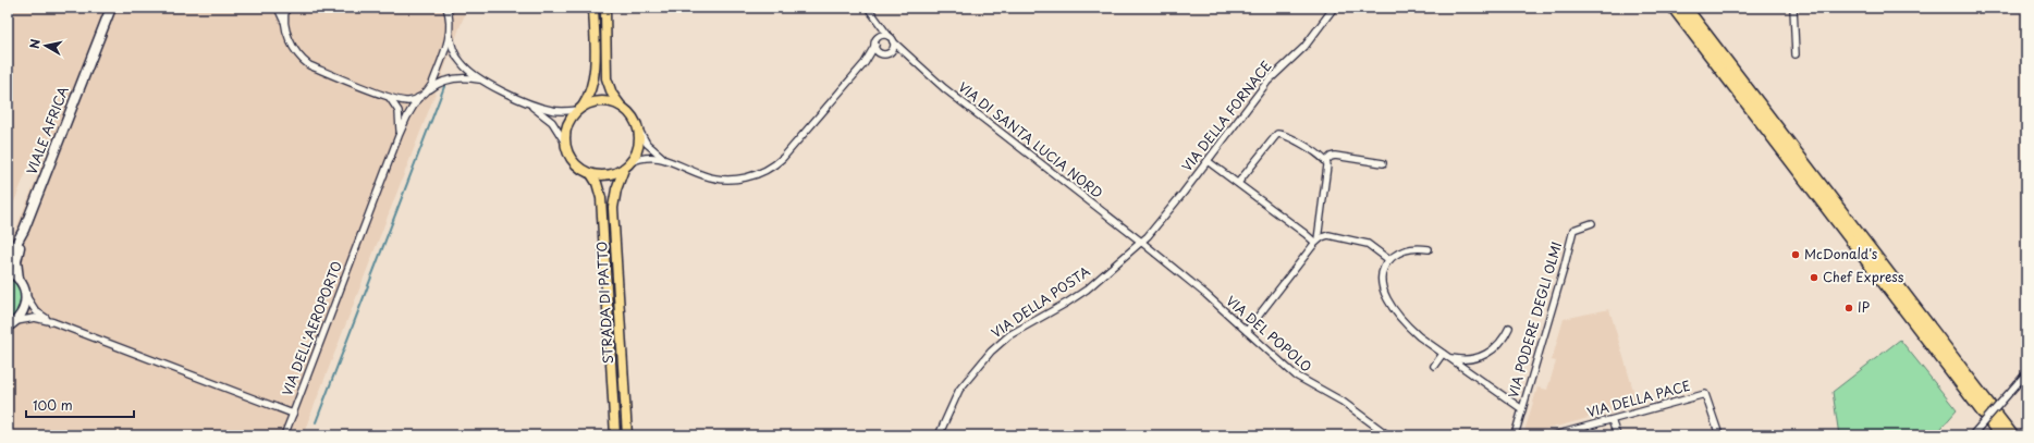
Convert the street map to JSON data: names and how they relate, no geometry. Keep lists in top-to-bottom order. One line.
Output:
{"streets":{"main road":["STRADA DI PATTO"],"street":["VIA DELLA FORNACE","VIALE AFRICA","VIA DI SANTA LUCIA NORD","VIA DELLA POSTA","VIA PODERE DEGLI OLMI","VIA DELL'AEROPORTO","VIA DEL POPOLO","VIA DELLA PACE"]},"crossings":[["VIA DELLA FORNACE","VIA DI SANTA LUCIA NORD"],["VIA DELLA FORNACE","VIA DELLA POSTA"],["VIA DELLA FORNACE","VIA DEL POPOLO"],["VIALE AFRICA","VIA DELL'AEROPORTO"],["VIA DI SANTA LUCIA NORD","VIA DELLA POSTA"],["VIA DI SANTA LUCIA NORD","VIA DEL POPOLO"],["VIA DELLA POSTA","VIA DEL POPOLO"]],"places":["McDonald's","Chef Express","IP"],"scale_bar":"100 m","north":"left"}
